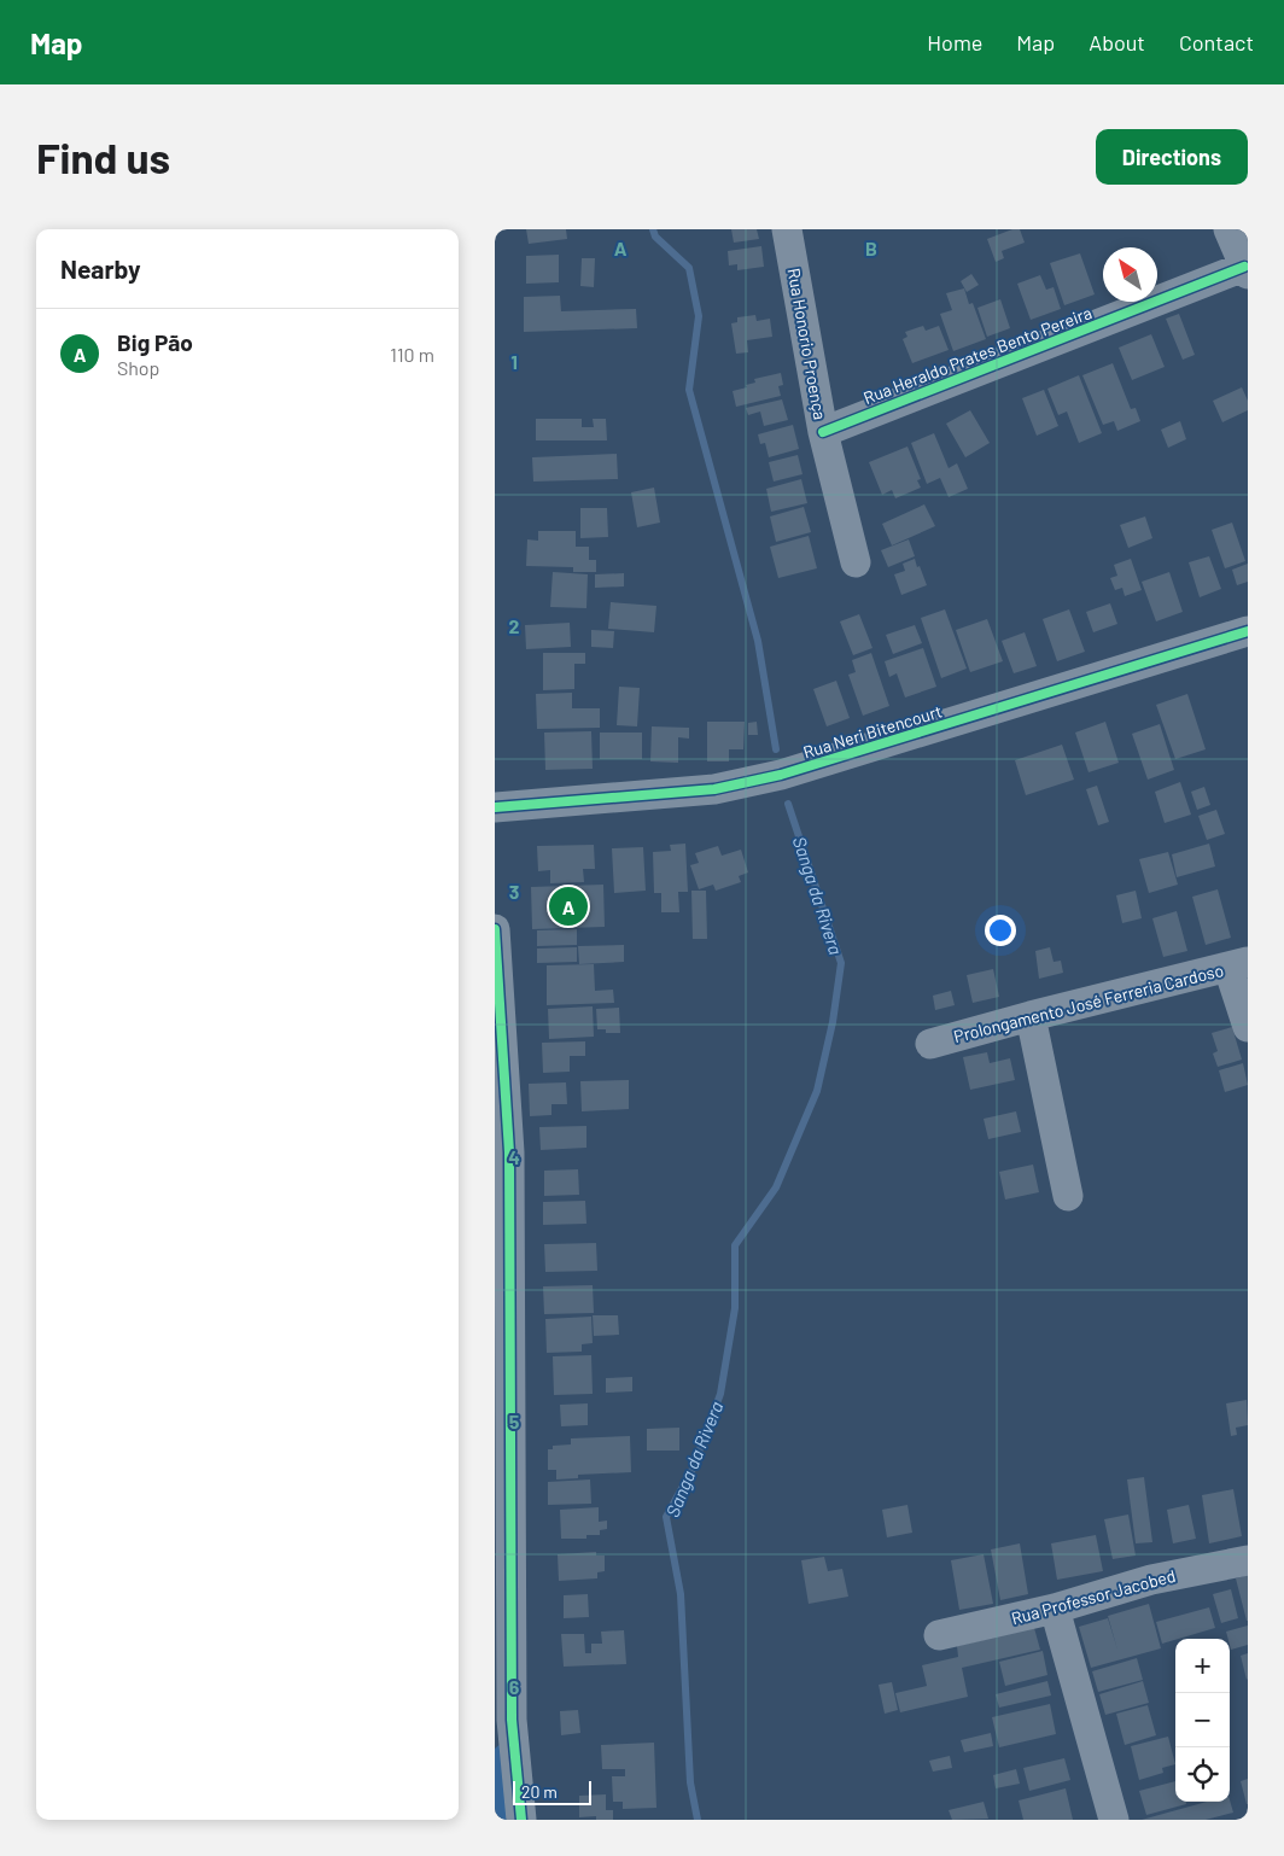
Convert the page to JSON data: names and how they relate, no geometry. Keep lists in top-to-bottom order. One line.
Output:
{"streets":{"street":["Rua Honorio Proença","Rua Heraldo Prates Bento Pereira","Rua Neri Bitencourt","Prolongamento José Ferreria Cardoso","Rua Professor Jacobed"]},"crossings":[["Rua Honorio Proença","Rua Heraldo Prates Bento Pereira"]],"water":["Sanga da Rivera"],"scale_bar":"20 m","north":"top left","page":{"header":"Map","nav":["Home","Map","About","Contact"],"buttons":"Directions","title":"Find us","heading":"Nearby","list":[{"mark":"A","name":"Big Pão","note":"Shop","value":"110 m"}],"pins":"A","map_buttons":["+","−"],"scale":"20 m"},"grid":{"columns":["A","B"],"rows":["1","2","3","4","5","6"]}}
